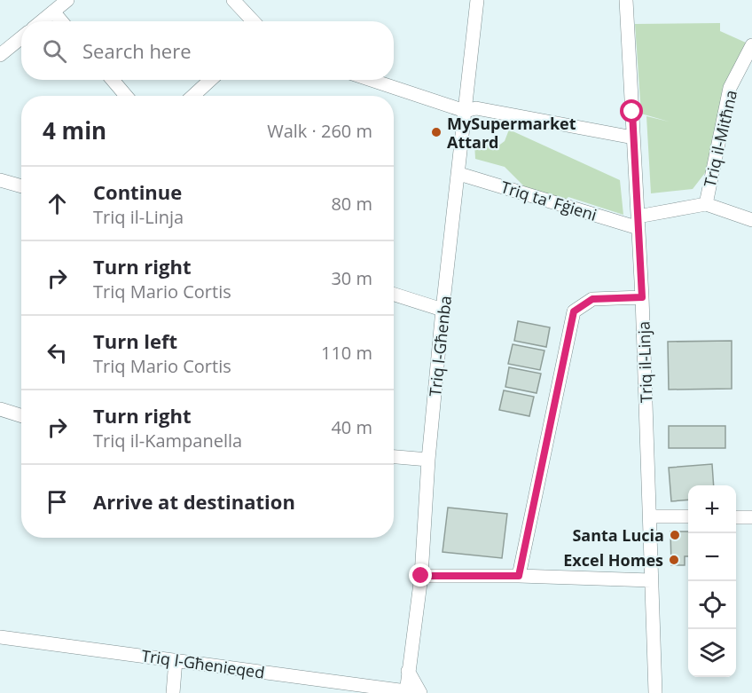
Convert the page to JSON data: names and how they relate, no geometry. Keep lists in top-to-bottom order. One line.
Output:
{"streets":{"street":["Triq il-Mitħna","Triq ta' Fġieni","Triq l-Għenba","Triq il-Linja","Triq l-Għenieqed"]},"crossings":[["Triq ta' Fġieni","Triq l-Għenba"],["Triq ta' Fġieni","Triq il-Linja"],["Triq l-Għenba","Triq l-Għenieqed"]],"places":["MySupermarket Attard","Santa Lucia","Excel Homes"],"page":{"search":"Search here","heading":["4 min","Walk · 260 m"],"list":[["Continue","Triq il-Linja","80 m"],["Turn right","Triq Mario Cortis","30 m"],["Turn left","Triq Mario Cortis","110 m"],["Turn right","Triq il-Kampanella","40 m"],"Arrive at destination"],"map_buttons":["+","−"]}}
